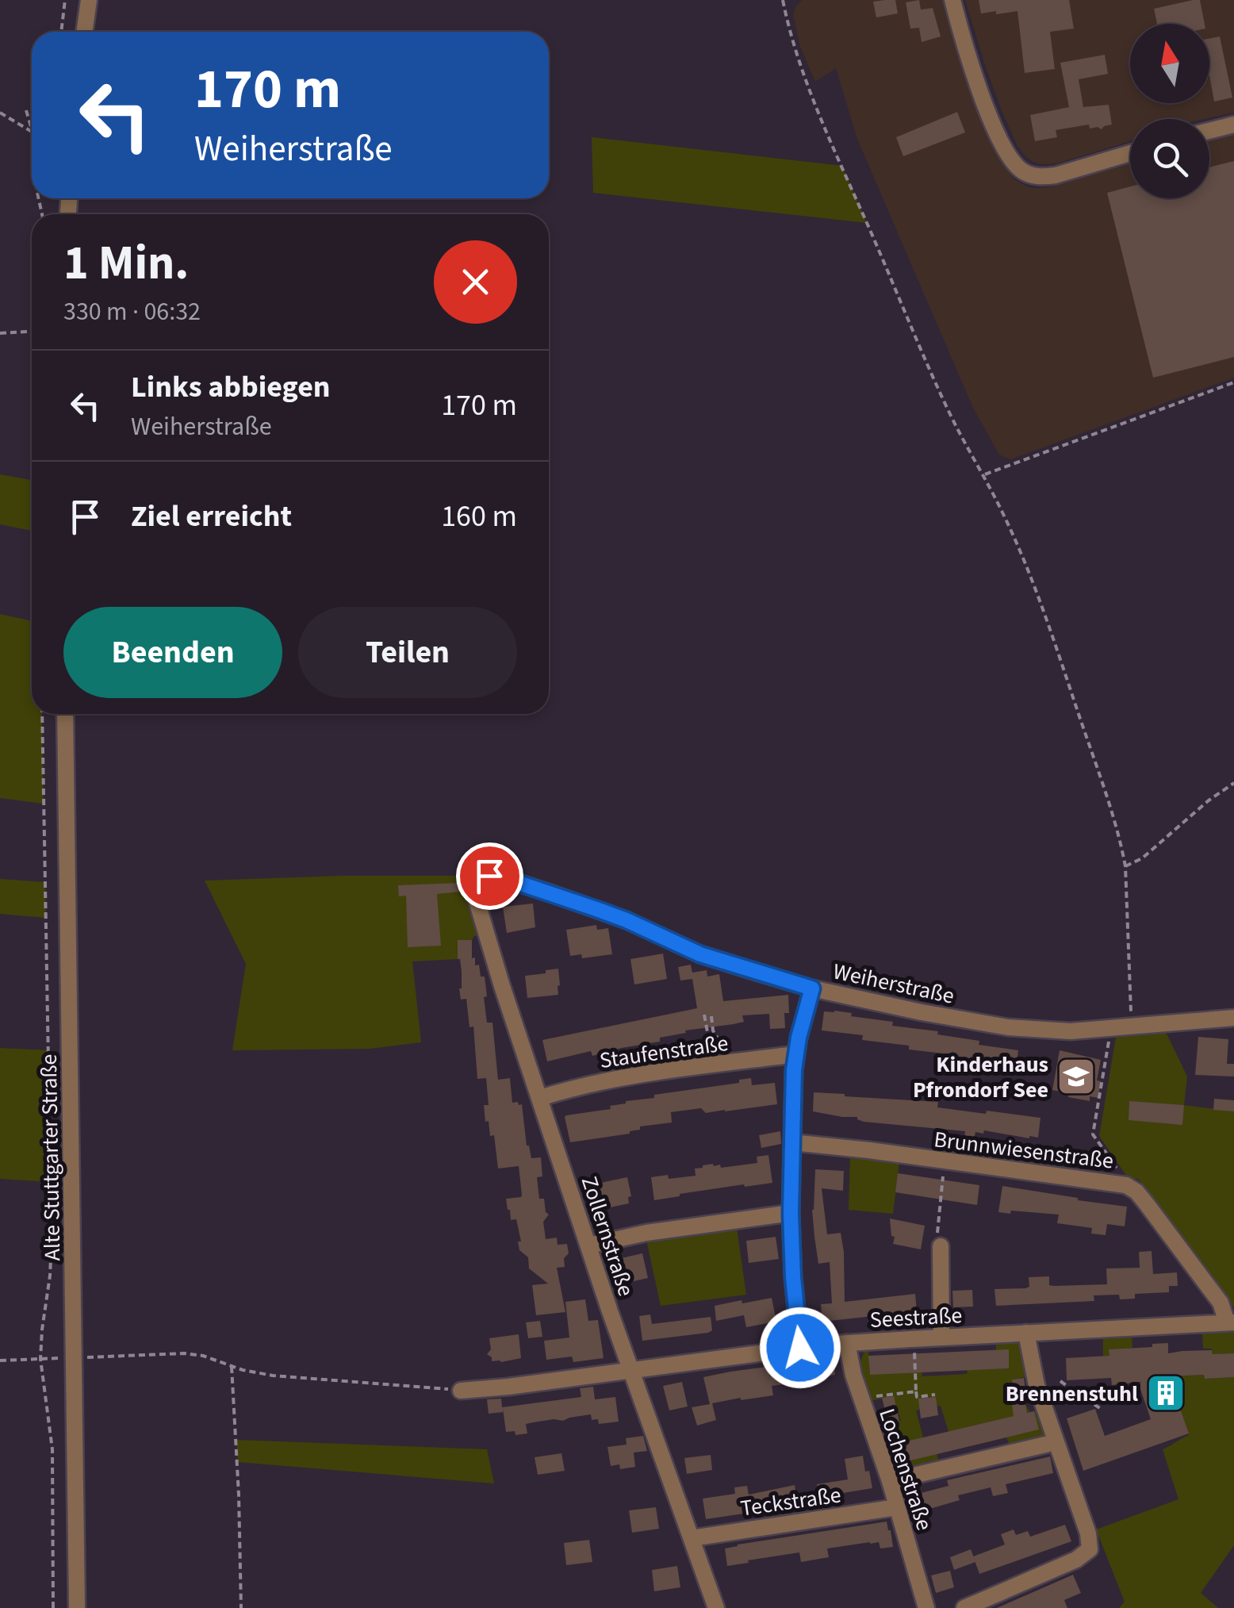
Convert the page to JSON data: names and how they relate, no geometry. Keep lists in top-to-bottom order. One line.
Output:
{"streets":{"street":["Weiherstraße","Staufenstraße","Brunnwiesenstraße","Alte Stuttgarter Straße","Zollernstraße","Seestraße","Lochenstraße","Teckstraße"]},"crossings":[["Weiherstraße","Zollernstraße"],["Staufenstraße","Zollernstraße"],["Brunnwiesenstraße","Seestraße"],["Zollernstraße","Seestraße"],["Zollernstraße","Teckstraße"],["Seestraße","Lochenstraße"],["Lochenstraße","Teckstraße"]],"places":{"school or university":["Kinderhaus Pfrondorf See"],"building":["Brennenstuhl"]},"north":"top","page":{"turn":["170 m","Weiherstraße"],"heading":["1 Min.","330 m · 06:32"],"list":[{"name":"Links abbiegen","note":"Weiherstraße","value":"170 m"},{"name":"Ziel erreicht","value":"160 m"}],"buttons":["Beenden","Teilen"]}}
